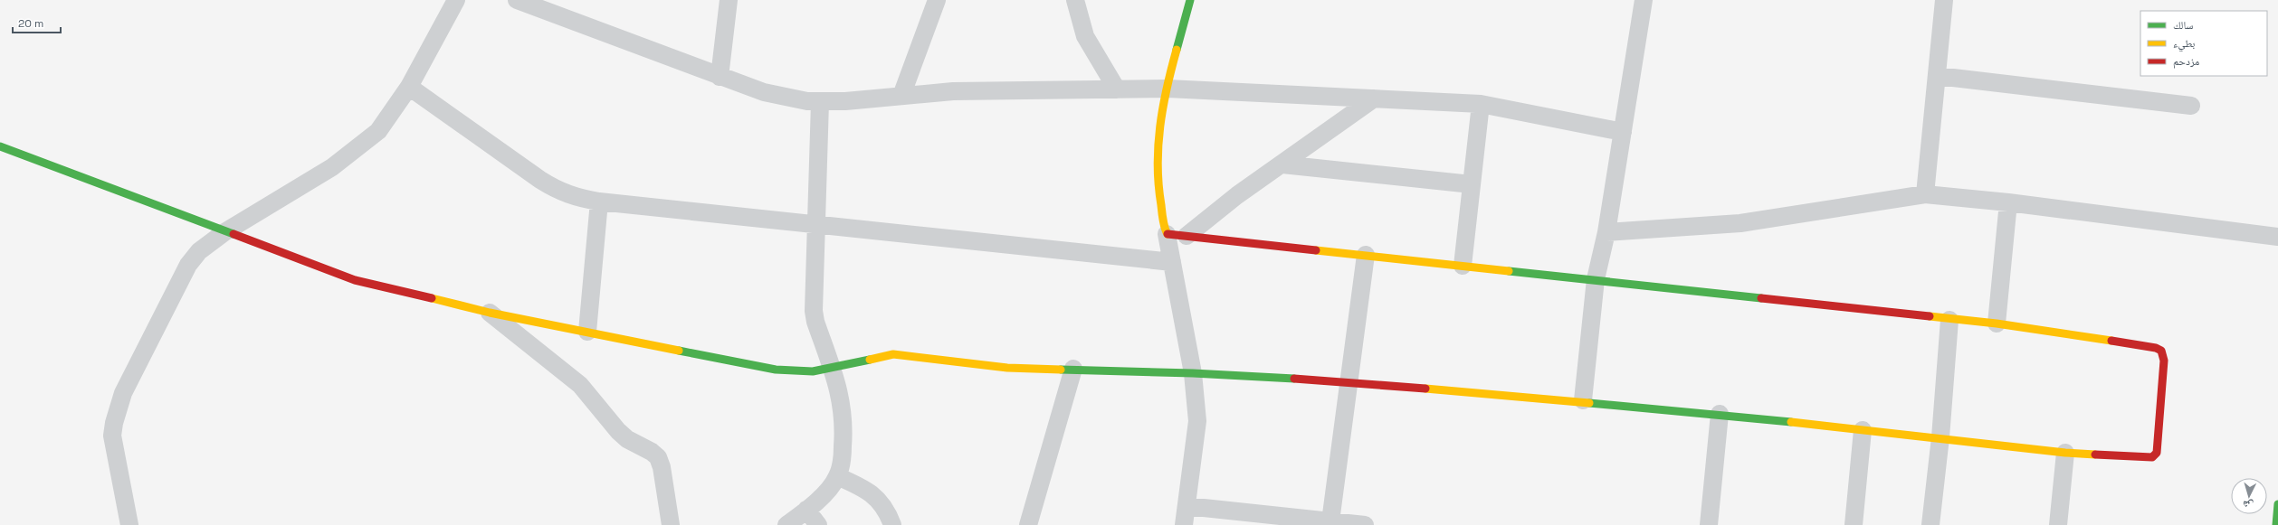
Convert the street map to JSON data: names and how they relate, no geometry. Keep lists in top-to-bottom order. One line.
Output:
{"legend":["سالك","بطيء","مزدحم"],"scale_bar":"20 m","north":"bottom"}
